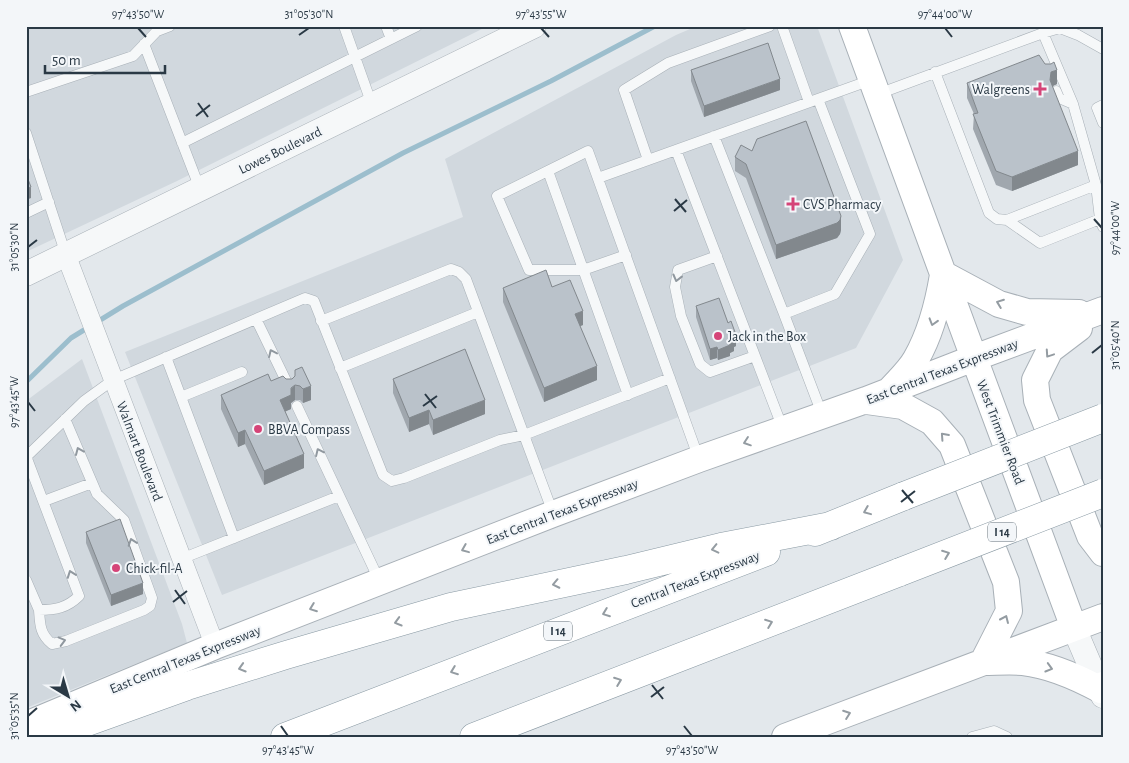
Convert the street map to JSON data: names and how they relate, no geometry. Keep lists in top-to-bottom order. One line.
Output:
{"streets":{"highway":["I 14","Central Texas Expressway"],"main road":["East Central Texas Expressway","West Trimmier Road"],"street":["Lowes Boulevard","Walmart Boulevard"]},"crossings":[["Lowes Boulevard","Walmart Boulevard"],["East Central Texas Expressway","West Trimmier Road"],["East Central Texas Expressway","Walmart Boulevard"]],"one_way":["East Central Texas Expressway"],"places":{"health":["Walgreens","CVS Pharmacy"],"other":["Jack in the Box","BBVA Compass","Chick-fil-A"]},"scale_bar":"50 m","north":"bottom right","coordinates":["97°43'50\"W","31°05'30\"N","97°43'55\"W","97°44'00\"W","31°05'40\"N","97°43'45\"W","31°05'35\"N"]}
